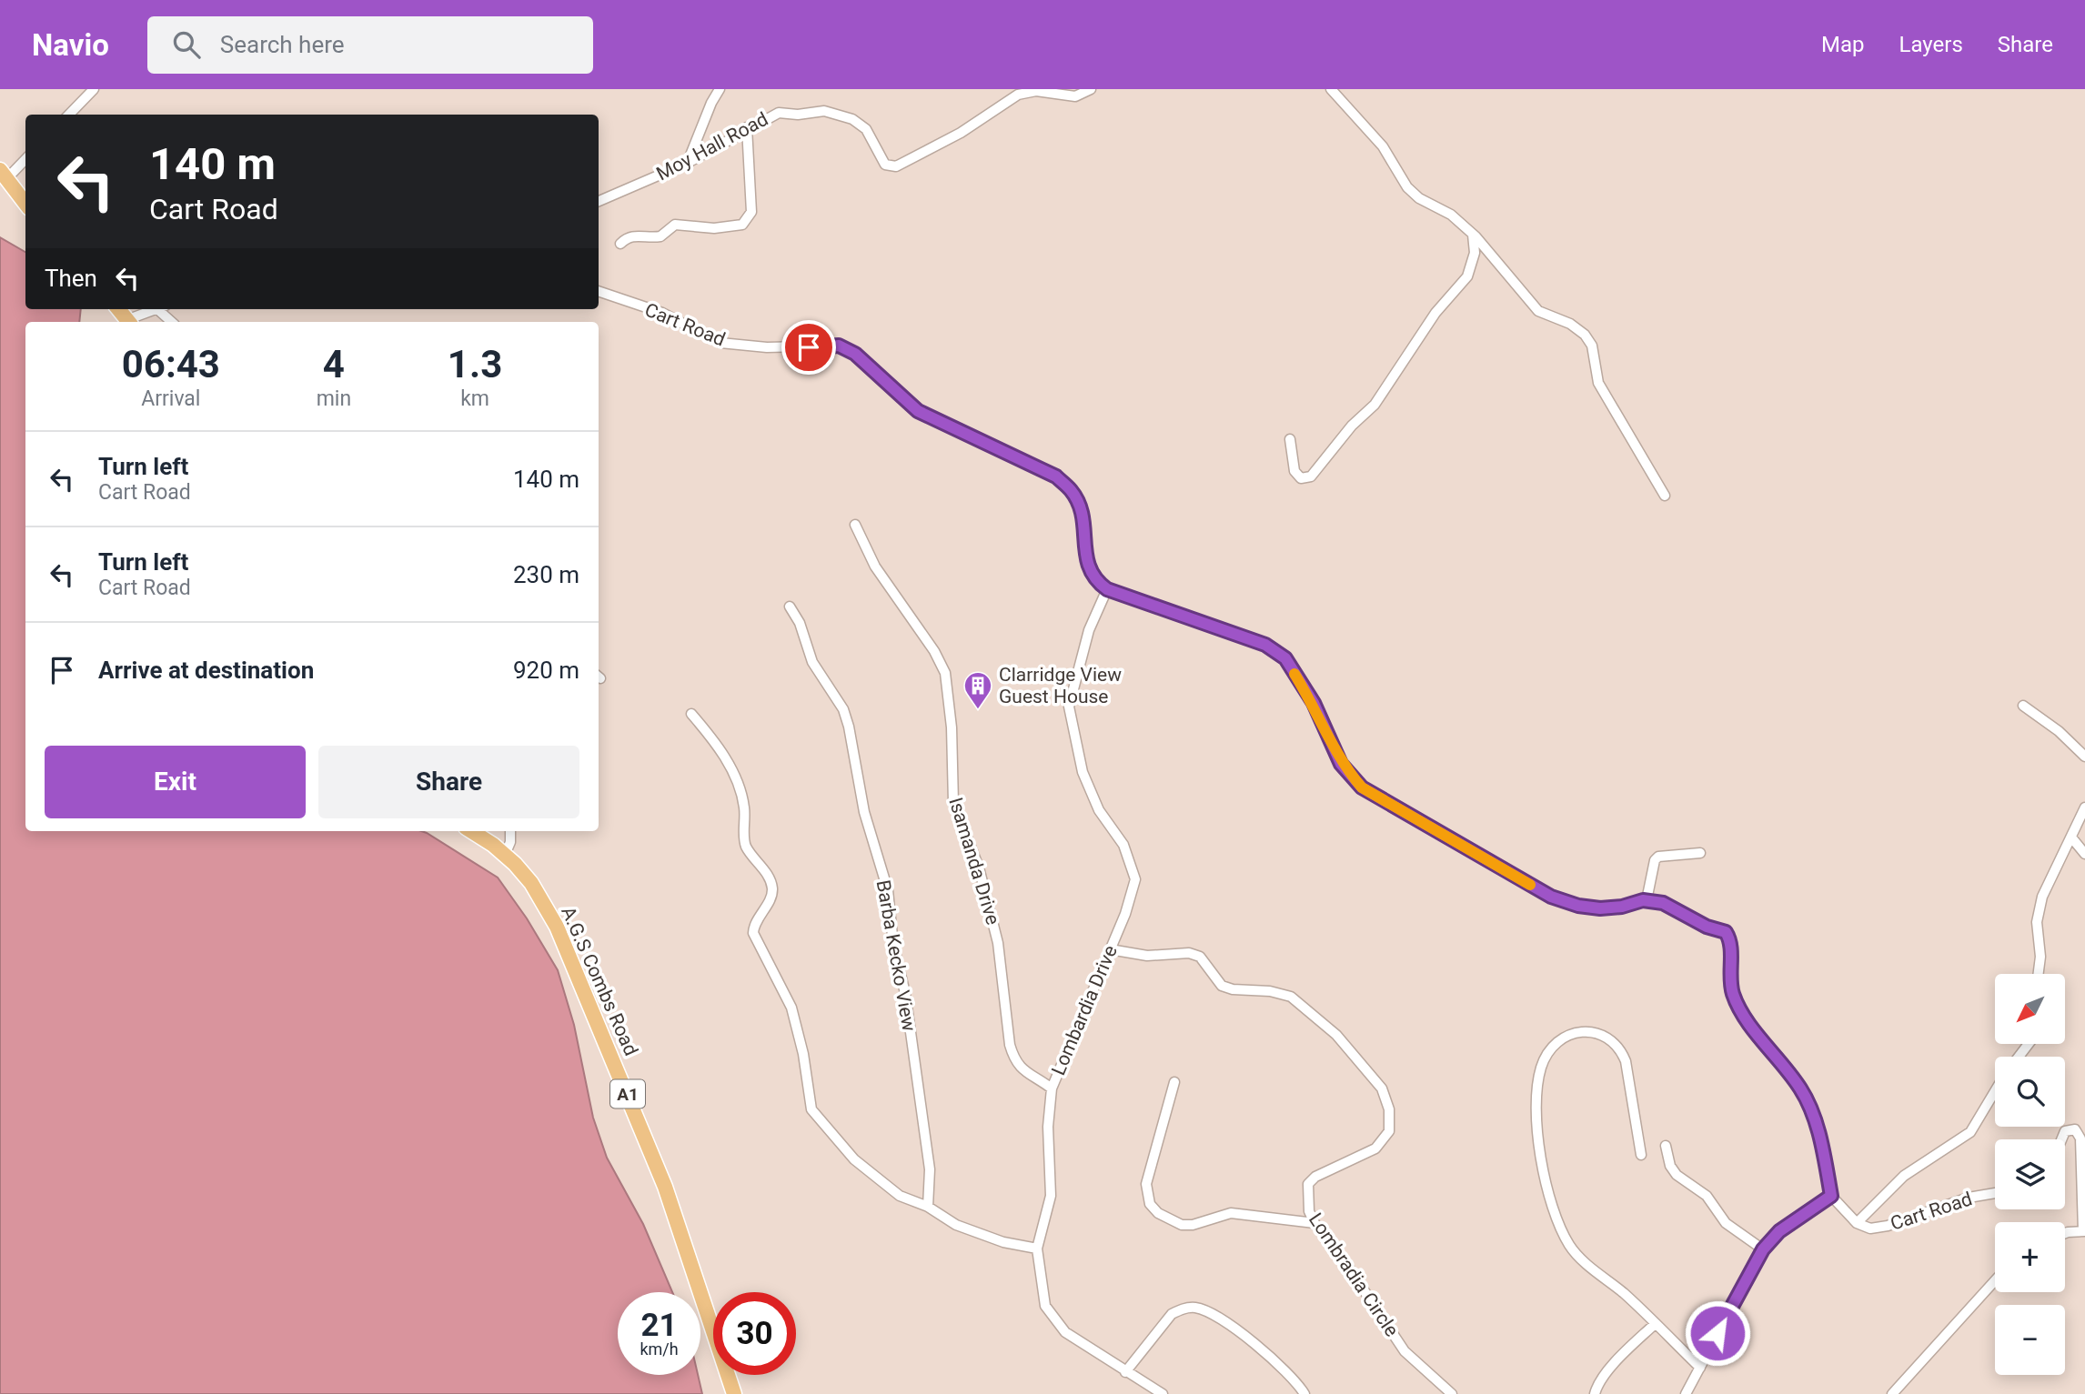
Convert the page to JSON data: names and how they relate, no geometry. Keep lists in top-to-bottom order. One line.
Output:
{"streets":{"main road":["A.G.S Combs Road","A1"],"street":["Moy Hall Road","Cart Road","Isamanda Drive","Barba Kecko View","Lombardia Drive","Lombradia Circle"]},"crossings":[["Cart Road","Lombardia Drive"],["Isamanda Drive","Lombardia Drive"],["Lombardia Drive","Lombradia Circle"]],"places":{"building":["Clarridge View Guest House"]},"north":"bottom left","page":{"header":"Navio","search":"Search here","nav":["Map","Layers","Share"],"turn":["140 m","Cart Road"],"then":"Then","eta":["06:43","Arrival","4","min","1.3","km"],"list":[{"name":"Turn left","note":"Cart Road","value":"140 m"},{"name":"Turn left","note":"Cart Road","value":"230 m"},{"name":"Arrive at destination","value":"920 m"}],"buttons":["Exit","Share"],"map_buttons":["+","−"],"speed":"21 km/h","limit":"30"}}
